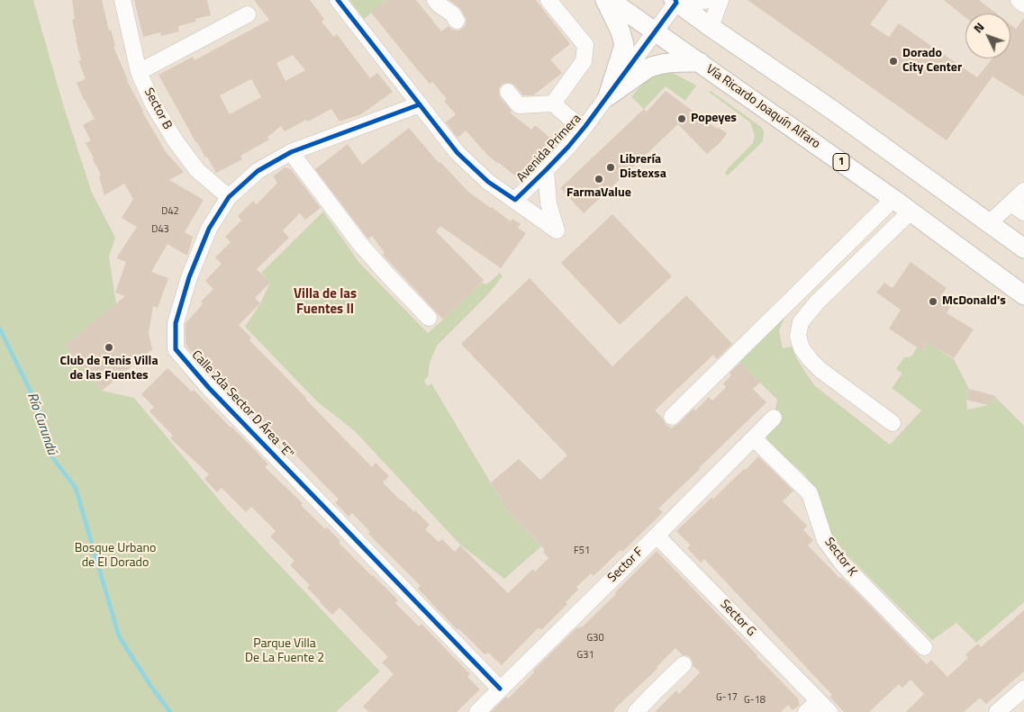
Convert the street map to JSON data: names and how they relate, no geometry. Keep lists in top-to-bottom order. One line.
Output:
{"streets":{"main road":["Vía Ricardo Joaquín Alfaro","1"],"street":["Sector B","Avenida Primera","Calle 2da Sector D Área \"E\"","Sector K","Sector F","Sector G"]},"crossings":[["Vía Ricardo Joaquín Alfaro","Avenida Primera"],["Sector B","Calle 2da Sector D Área \"E\""],["Avenida Primera","Calle 2da Sector D Área \"E\""],["Calle 2da Sector D Área \"E\"","Sector F"],["Sector K","Sector F"],["Sector F","Sector G"]],"districts":["Villa de las Fuentes II"],"water":["Río Curundú"],"parks":["Bosque Urbano de El Dorado","Parque Villa De La Fuente 2"],"places":["Dorado City Center","Popeyes","Librería Distexsa","FarmaValue","McDonald's","Club de Tenis Villa de las Fuentes"],"house_numbers":["D42","D43","F51","G30","G31","G-17","G-18"],"north":"top left"}
